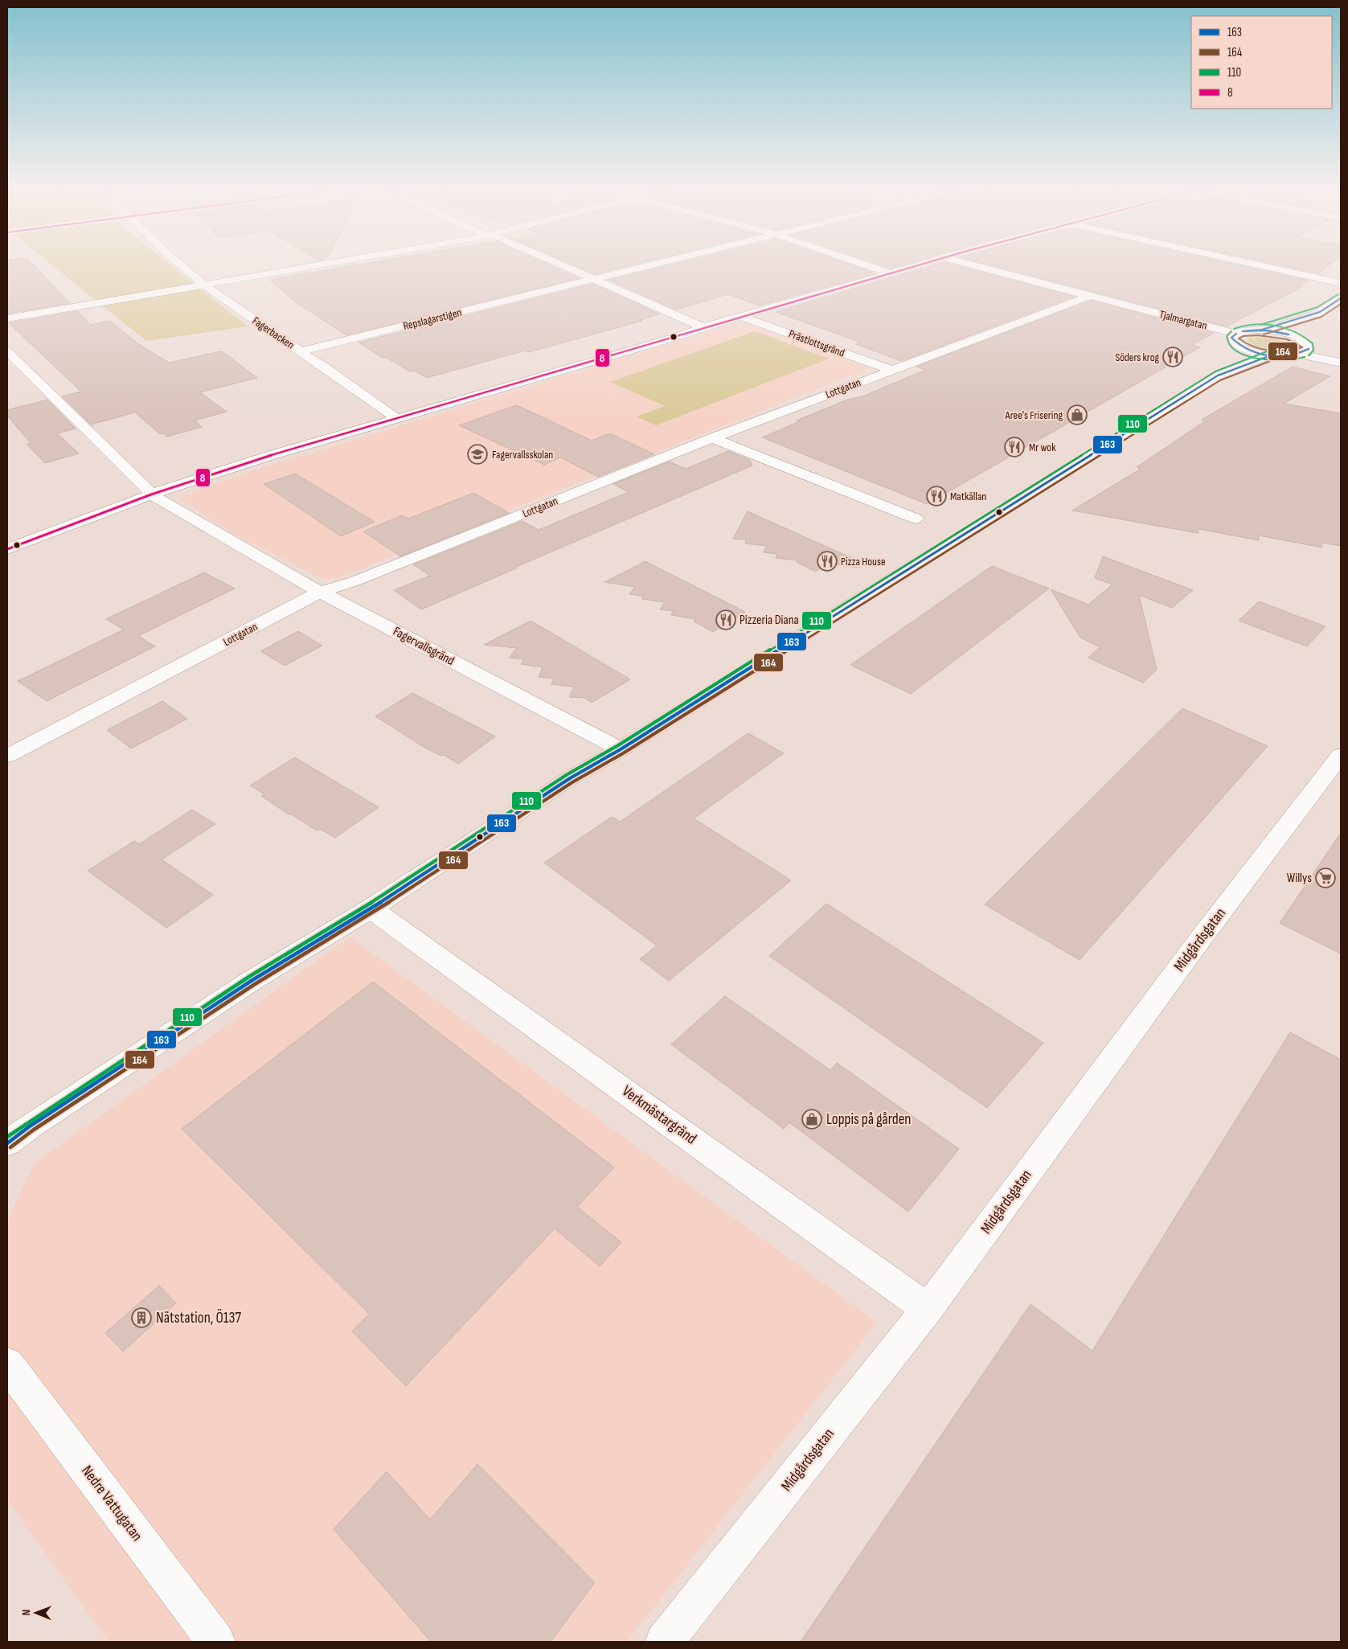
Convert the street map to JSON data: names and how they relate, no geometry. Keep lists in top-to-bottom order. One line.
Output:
{"streets":{"street":["Repslagarstigen","Tjalmargatan","Fagerbacken","Prästlottsgränd","Lottgatan","Fagervallsgränd","Midgårdsgatan","Verkmästargränd","Nedre Vattugatan"]},"crossings":[["Repslagarstigen","Fagerbacken"],["Tjalmargatan","Lottgatan"],["Prästlottsgränd","Lottgatan"],["Lottgatan","Fagervallsgränd"],["Midgårdsgatan","Verkmästargränd"]],"places":{"restaurant":["Söders krog","Mr wok","Matkällan","Pizza House","Pizzeria Diana"],"shop":["Aree's Frisering","Loppis på gården"],"school or university":["Fagervallsskolan"],"supermarket":["Willys"],"building":["Nätstation, Ö137"]},"lines":["transit line 8","transit line 110","transit line 163","transit line 164"],"legend":["163","164","110","8"],"north":"left"}
